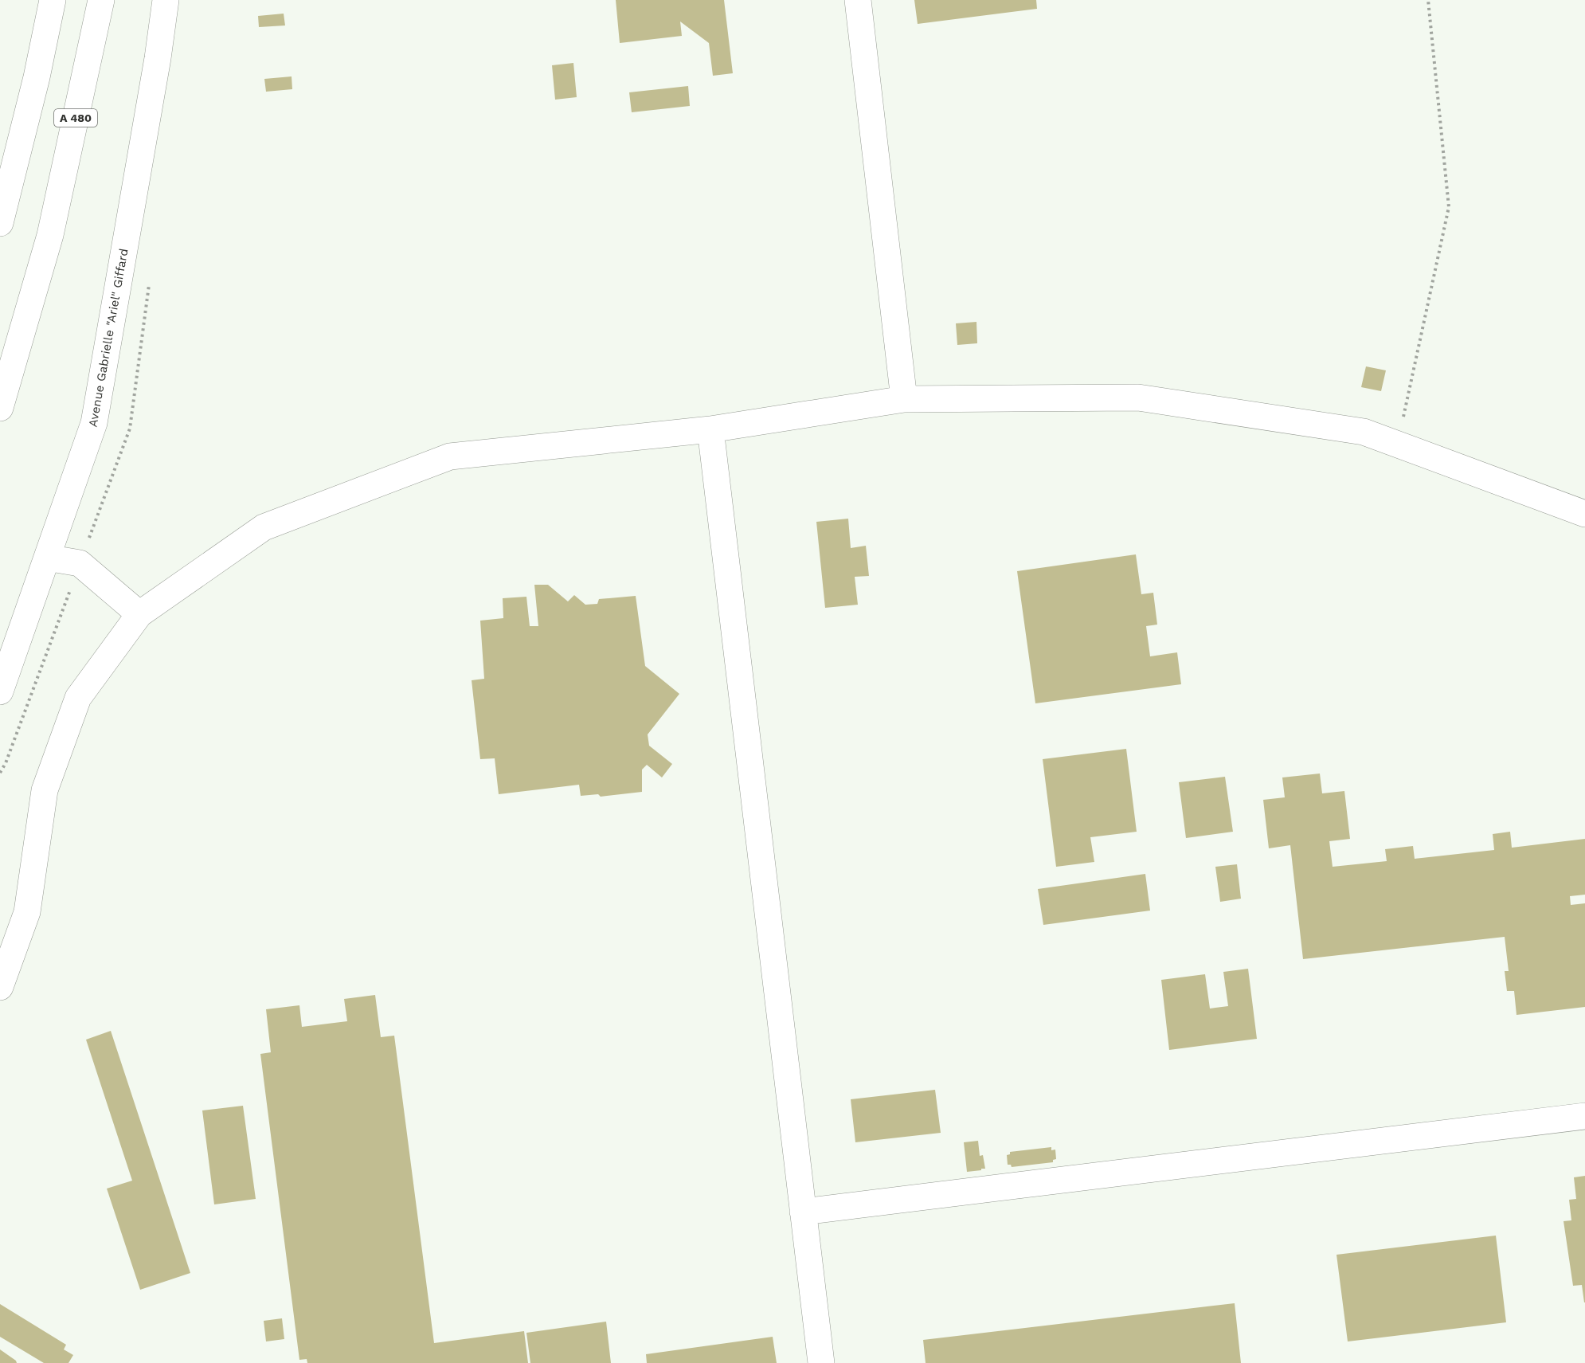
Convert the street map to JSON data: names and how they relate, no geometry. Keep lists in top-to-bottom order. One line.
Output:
{"streets":{"main road":["A 480","Avenue Gabrielle \"Ariel\" Giffard"]}}
